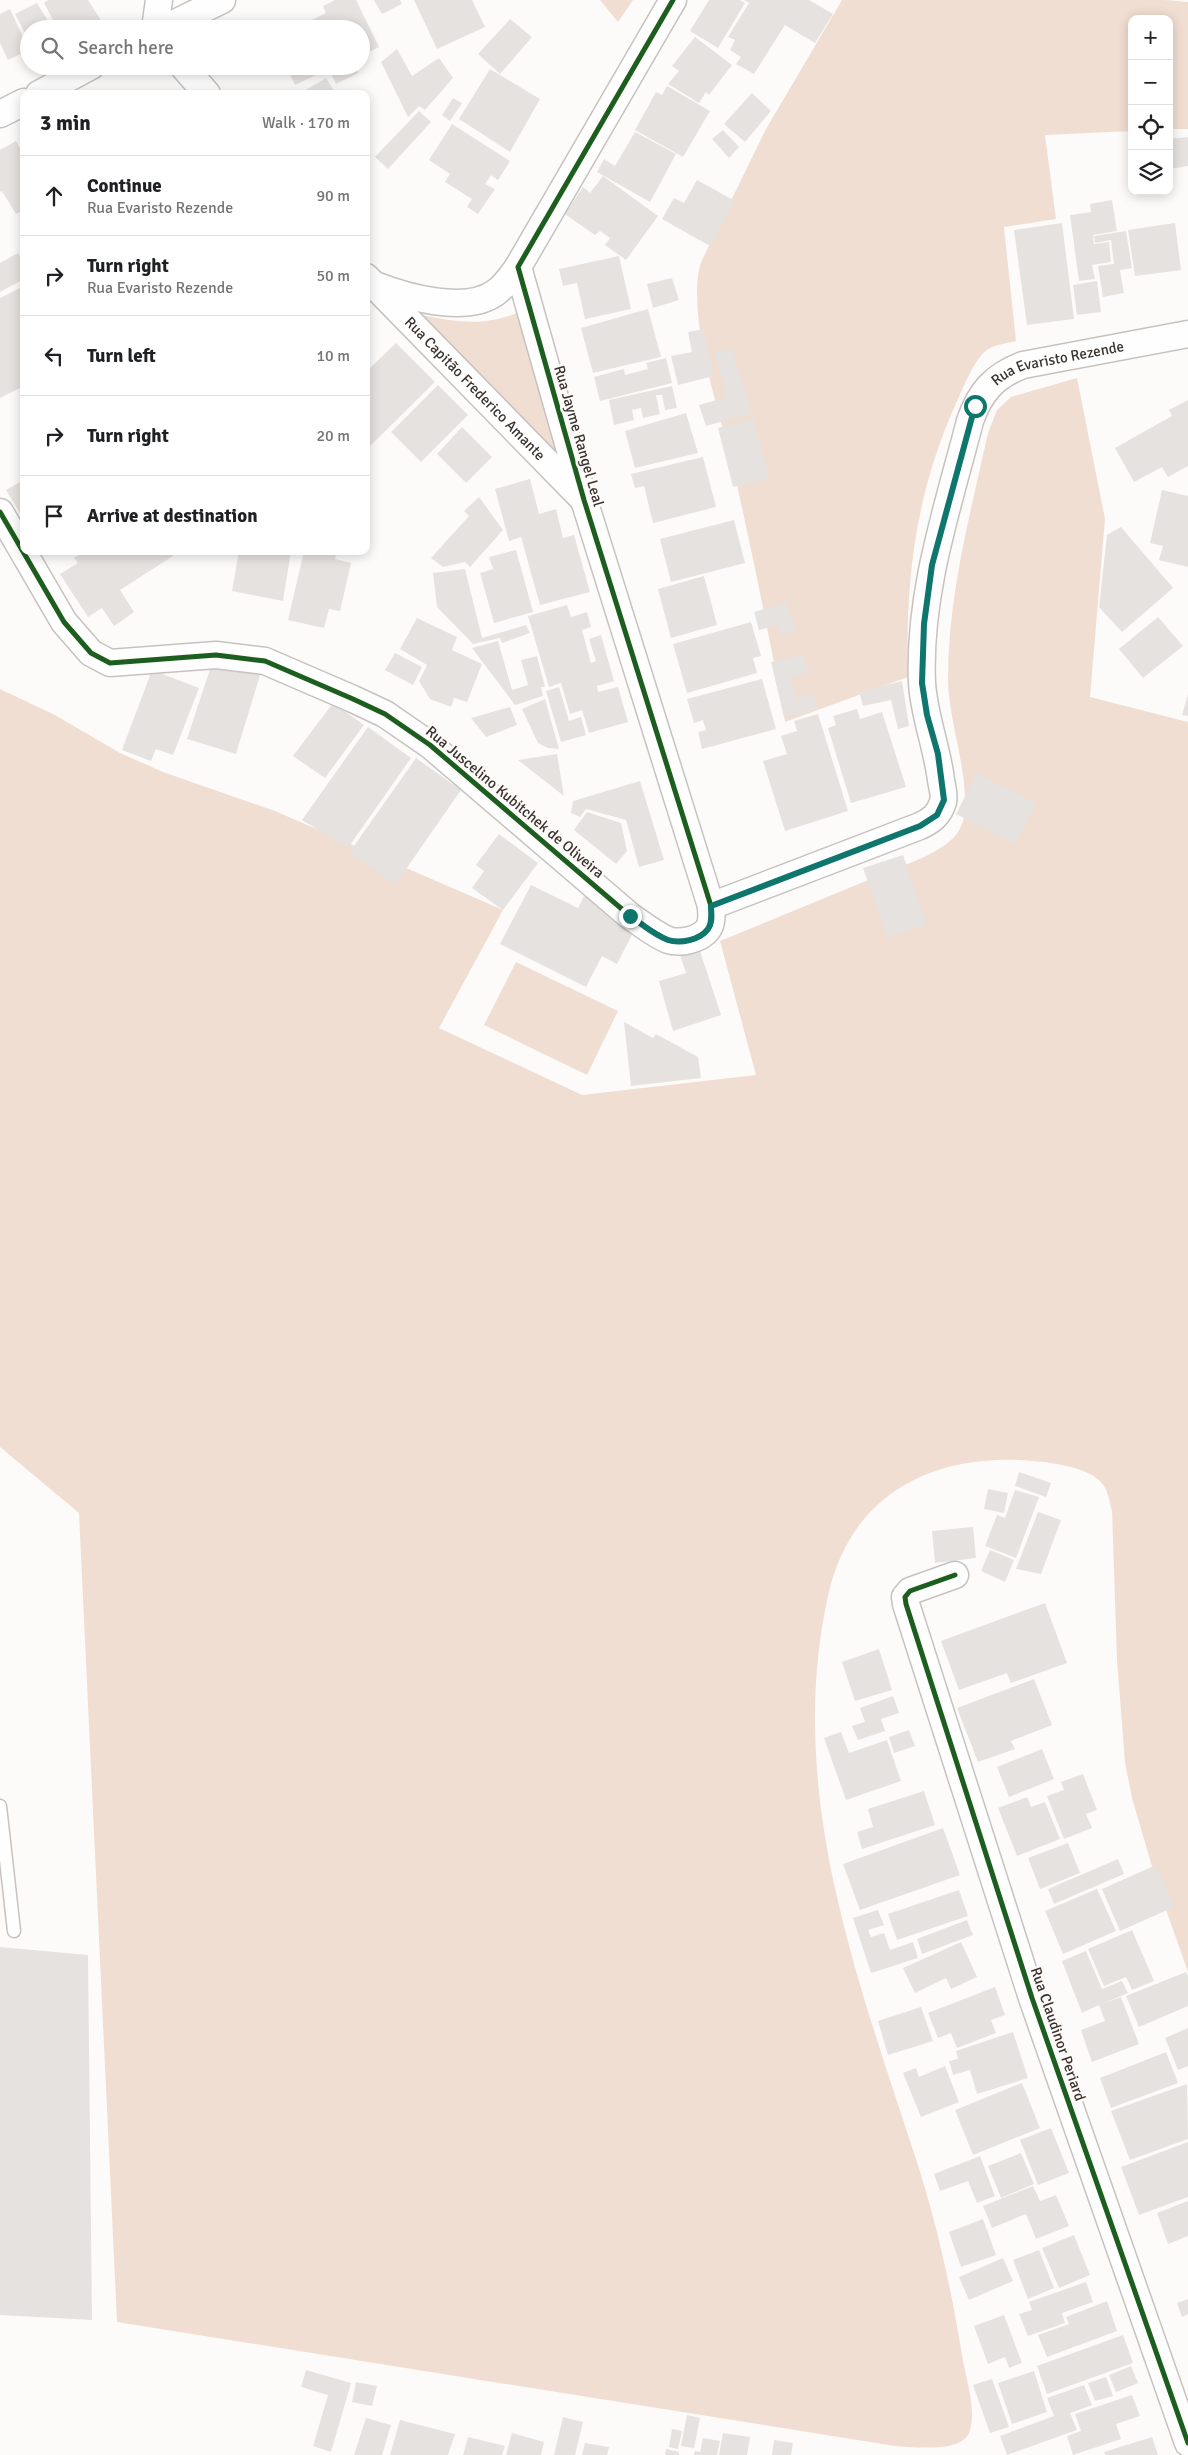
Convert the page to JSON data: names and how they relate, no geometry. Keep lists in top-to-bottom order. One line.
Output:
{"streets":{"street":["Rua Evaristo Rezende","Rua Capitão Frederico Amante","Rua Jayme Rangel Leal","Rua Juscelino Kubitchek de Oliveira","Rua Claudinor Periard"]},"crossings":[["Rua Evaristo Rezende","Rua Jayme Rangel Leal"],["Rua Evaristo Rezende","Rua Juscelino Kubitchek de Oliveira"],["Rua Capitão Frederico Amante","Rua Jayme Rangel Leal"],["Rua Jayme Rangel Leal","Rua Juscelino Kubitchek de Oliveira"]],"page":{"map_buttons":["+","−"],"search":"Search here","heading":["3 min","Walk · 170 m"],"list":[["Continue","Rua Evaristo Rezende","90 m"],["Turn right","Rua Evaristo Rezende","50 m"],["Turn left","10 m"],["Turn right","20 m"],"Arrive at destination"]}}
